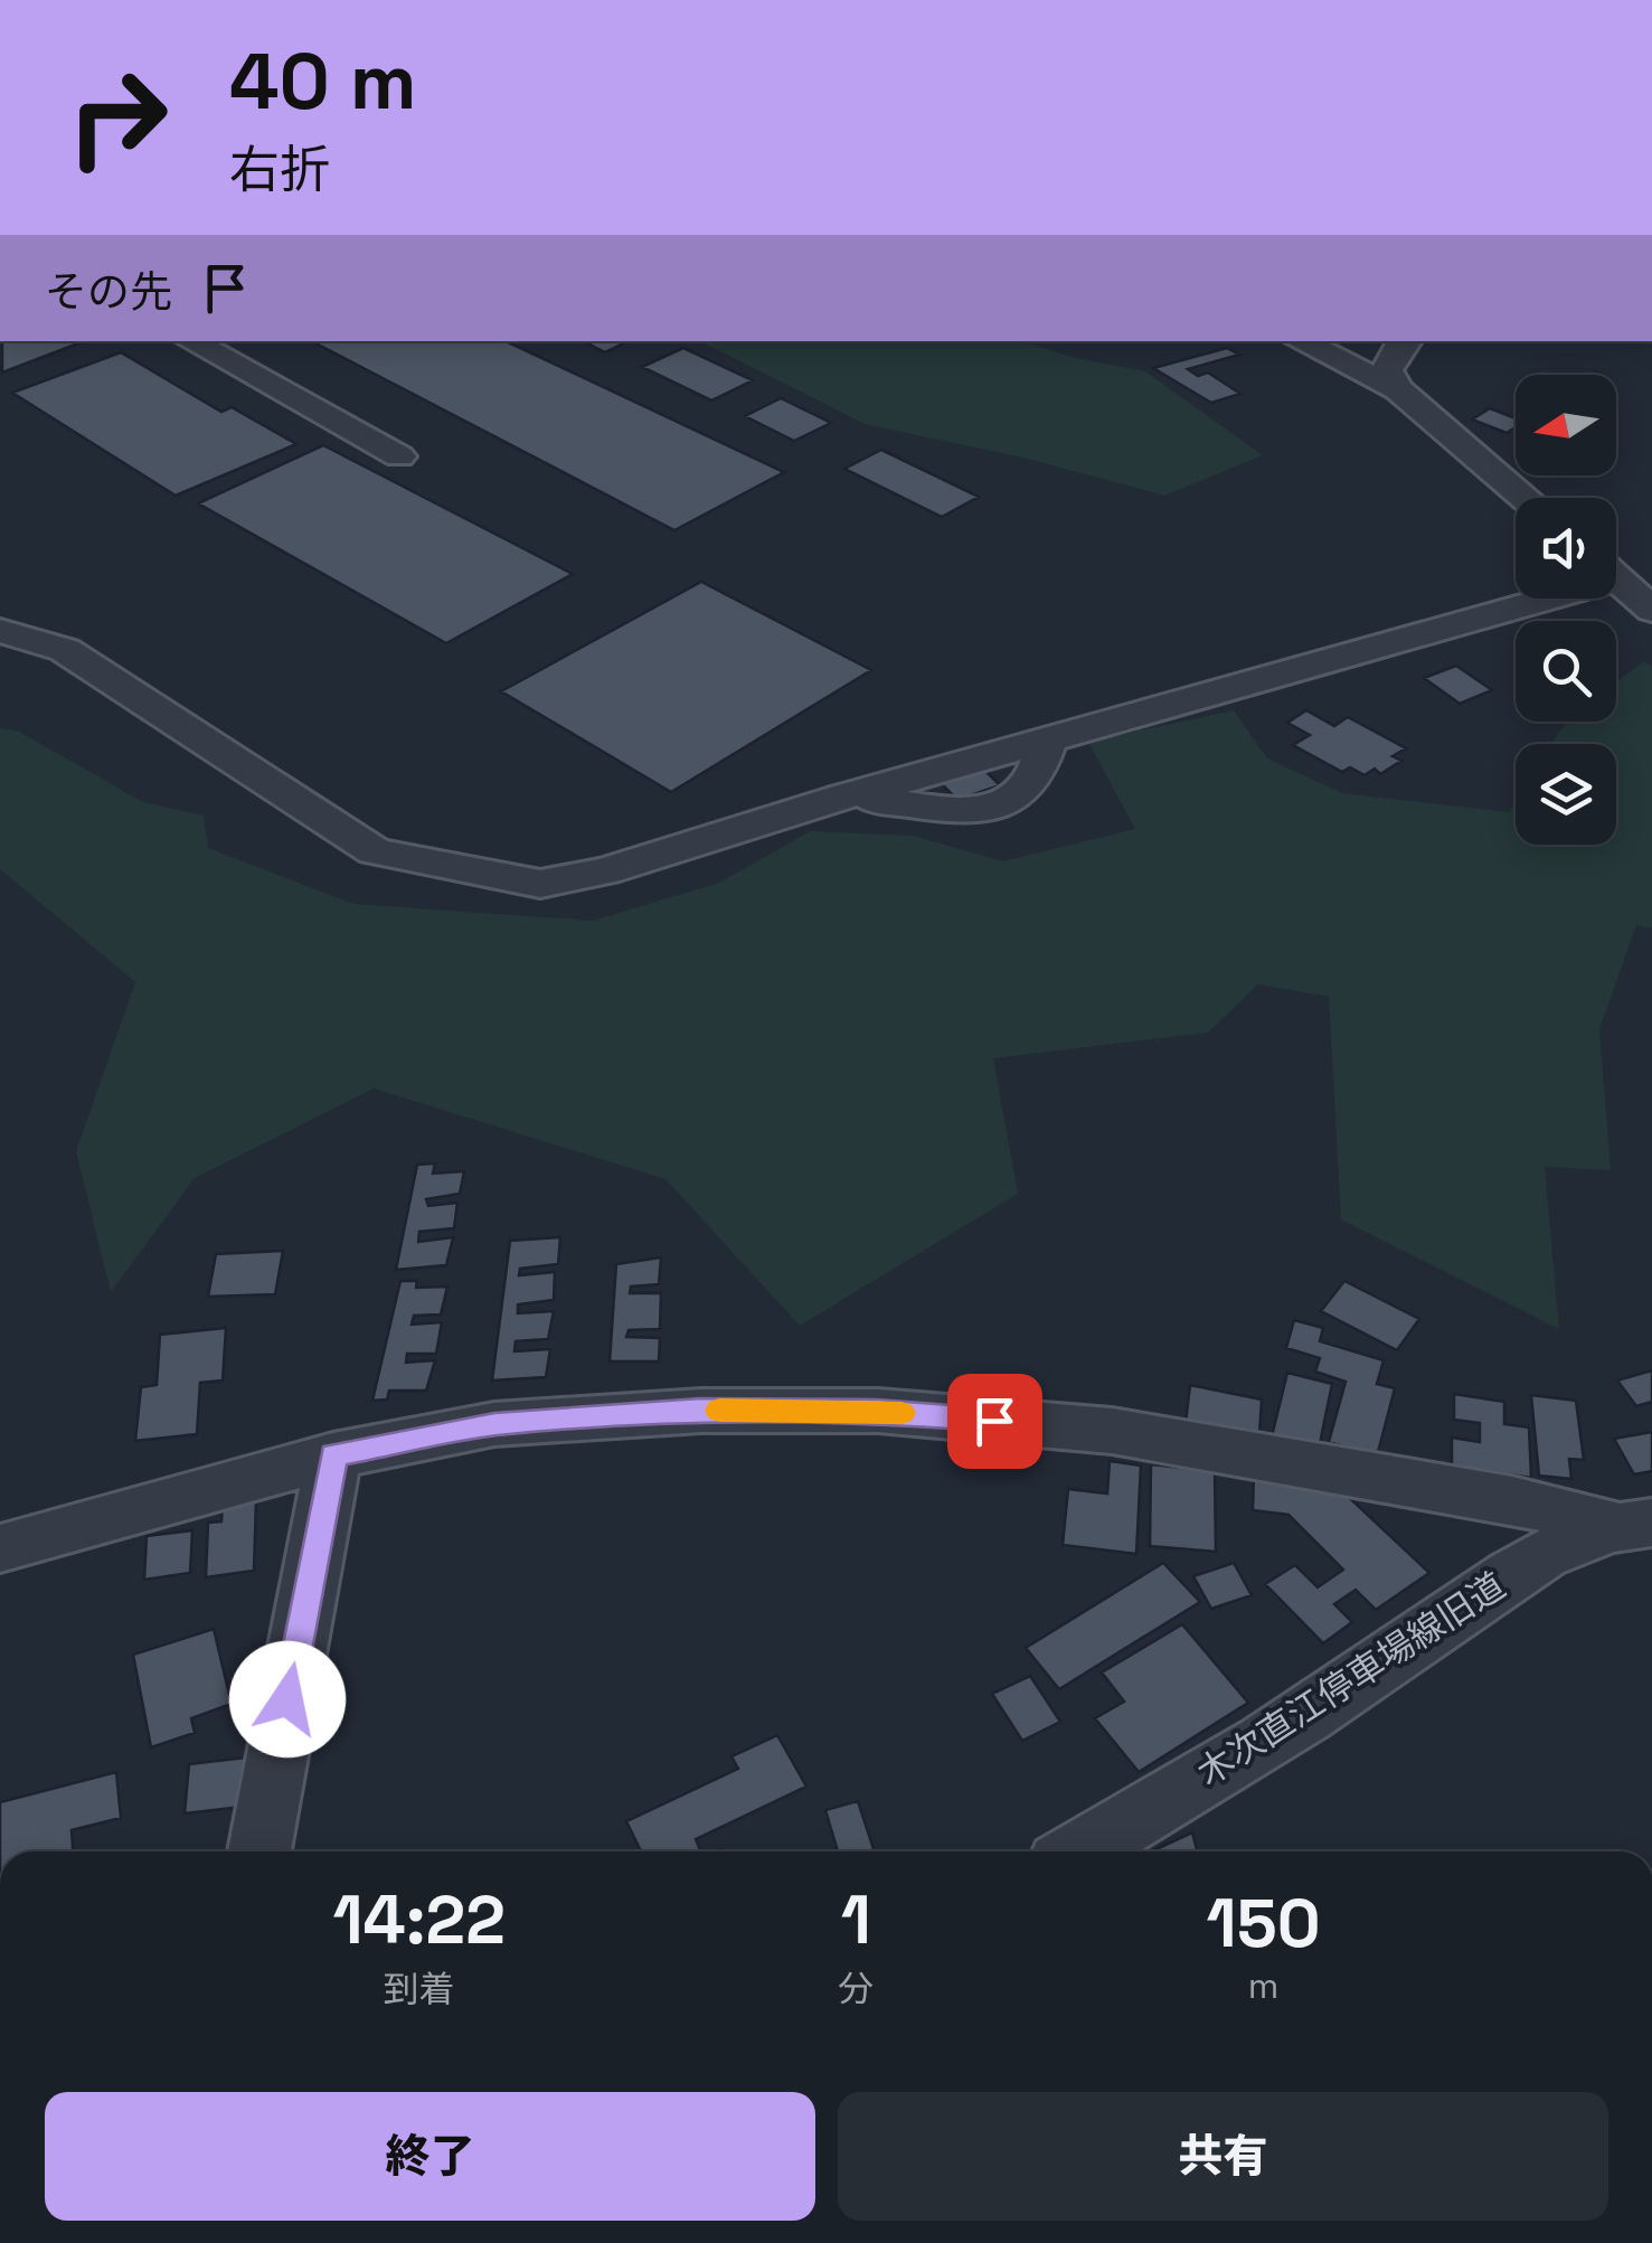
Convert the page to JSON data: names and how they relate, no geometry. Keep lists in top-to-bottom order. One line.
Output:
{"streets":{"street":["木次直江停車場線旧道"]},"north":"left","page":{"turn":["40 m","右折"],"then":"その先","eta":["14:22","到着","1","分","150","m"],"buttons":["終了","共有"]}}
